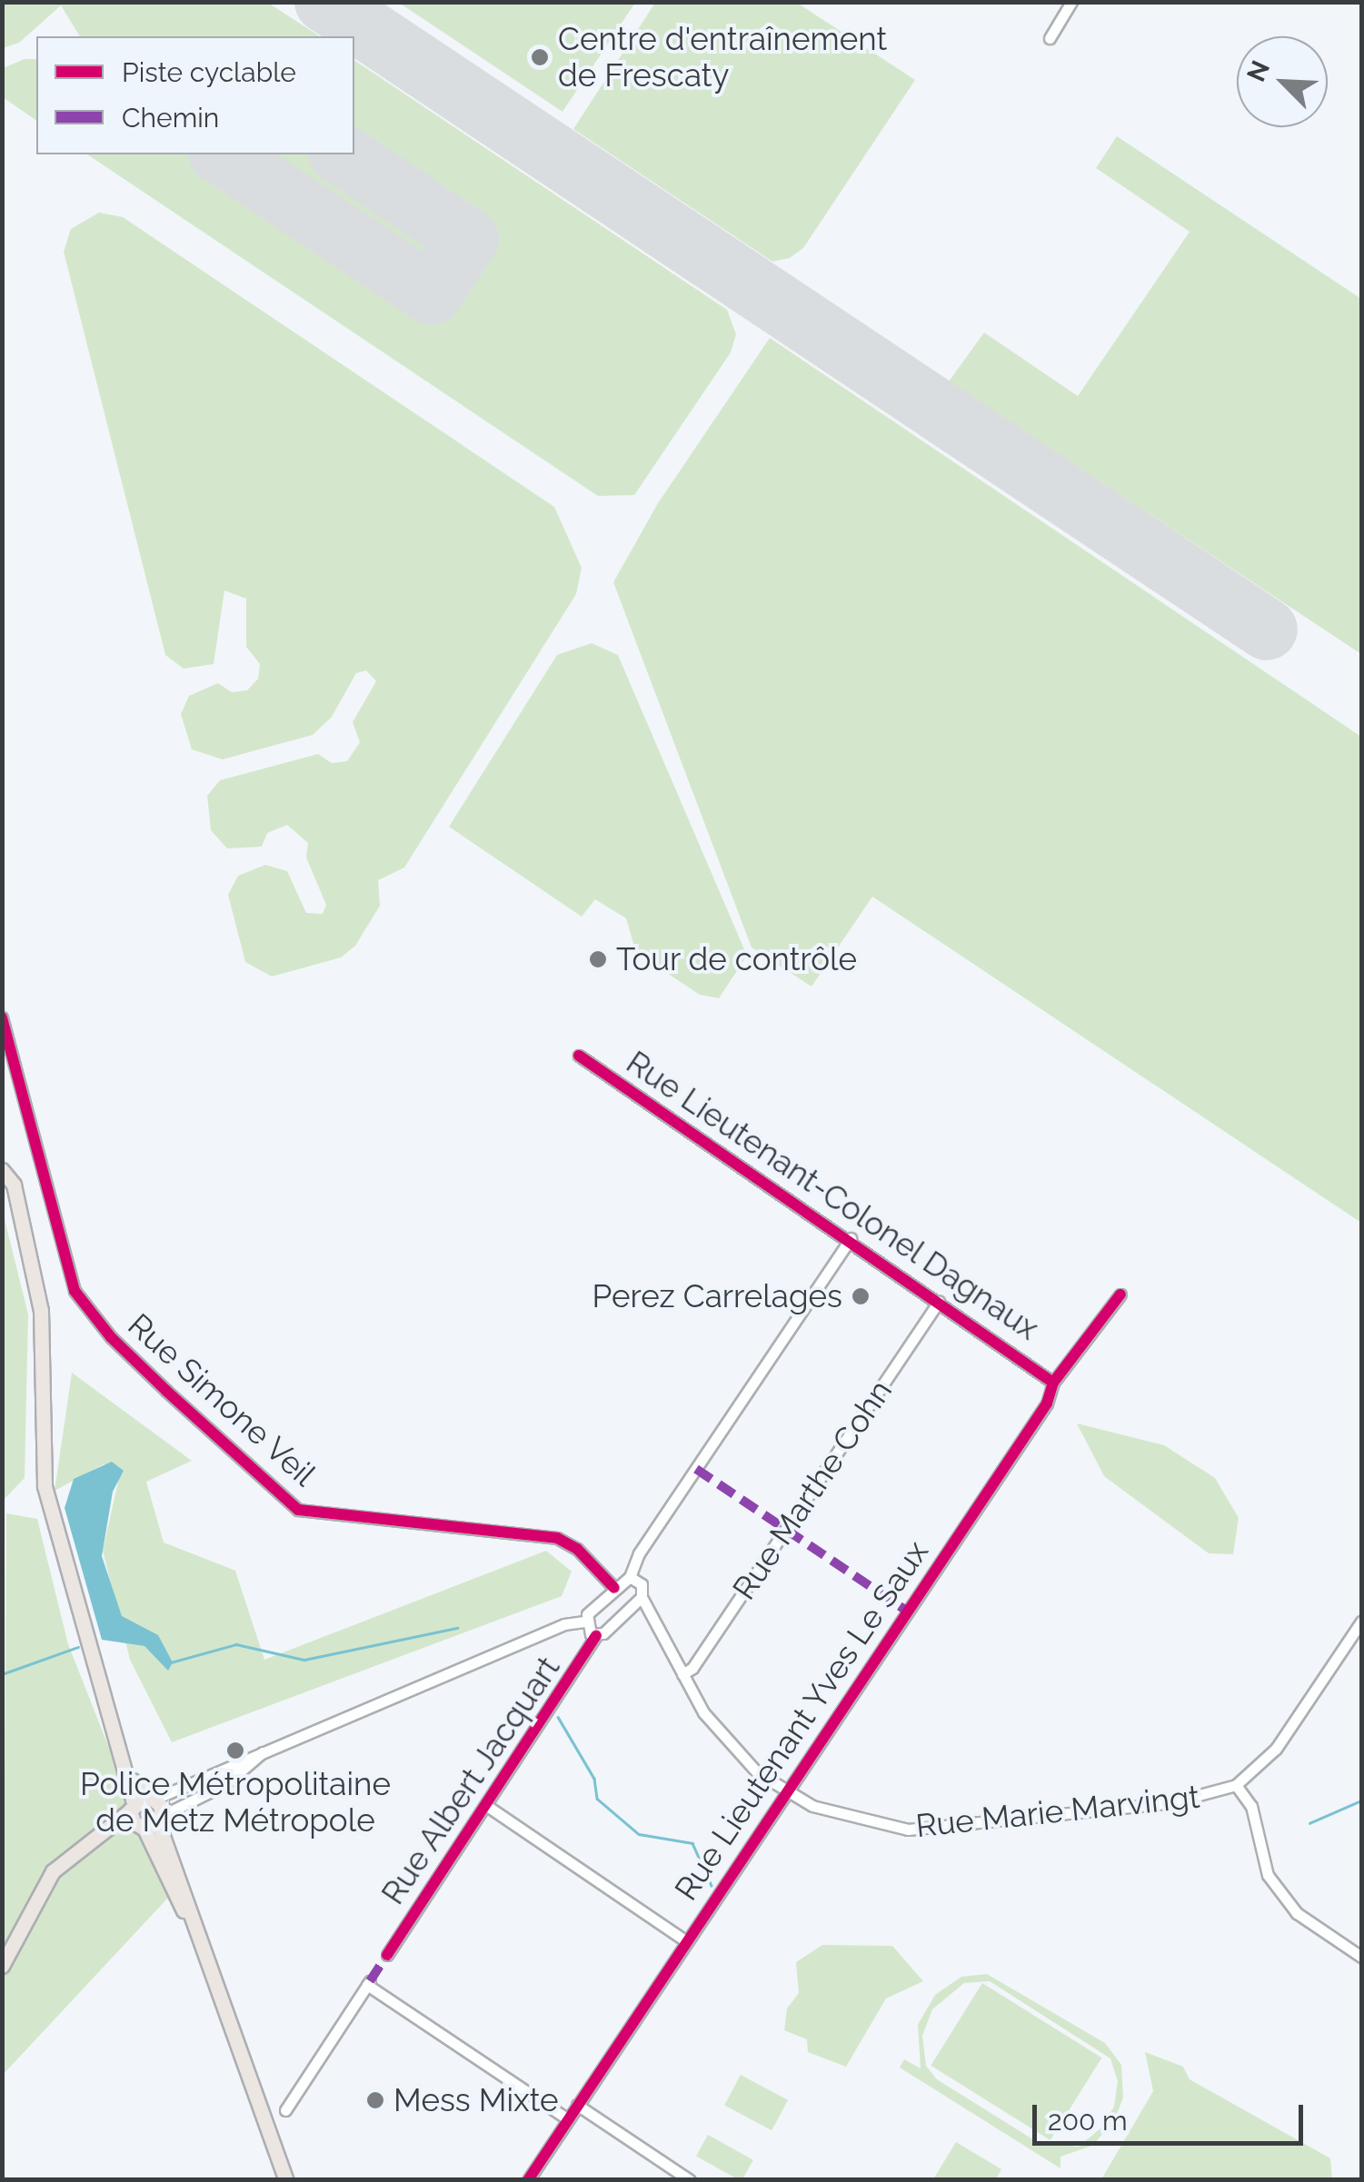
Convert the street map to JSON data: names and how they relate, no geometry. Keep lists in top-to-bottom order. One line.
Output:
{"streets":{"street":["Rue Lieutenant-Colonel Dagnaux","Rue Simone Veil","Rue Marthe Cohn","Rue Lieutenant Yves Le Saux","Rue Albert Jacquart","Rue Marie Marvingt"]},"crossings":[["Rue Lieutenant-Colonel Dagnaux","Rue Marthe Cohn"],["Rue Lieutenant-Colonel Dagnaux","Rue Lieutenant Yves Le Saux"],["Rue Lieutenant Yves Le Saux","Rue Marie Marvingt"]],"places":["Centre d'entraînement de Frescaty","Tour de contrôle","Perez Carrelages","Police Métropolitaine de Metz Métropole","Mess Mixte"],"legend":["Piste cyclable","Chemin"],"scale_bar":"200 m","north":"top left"}
